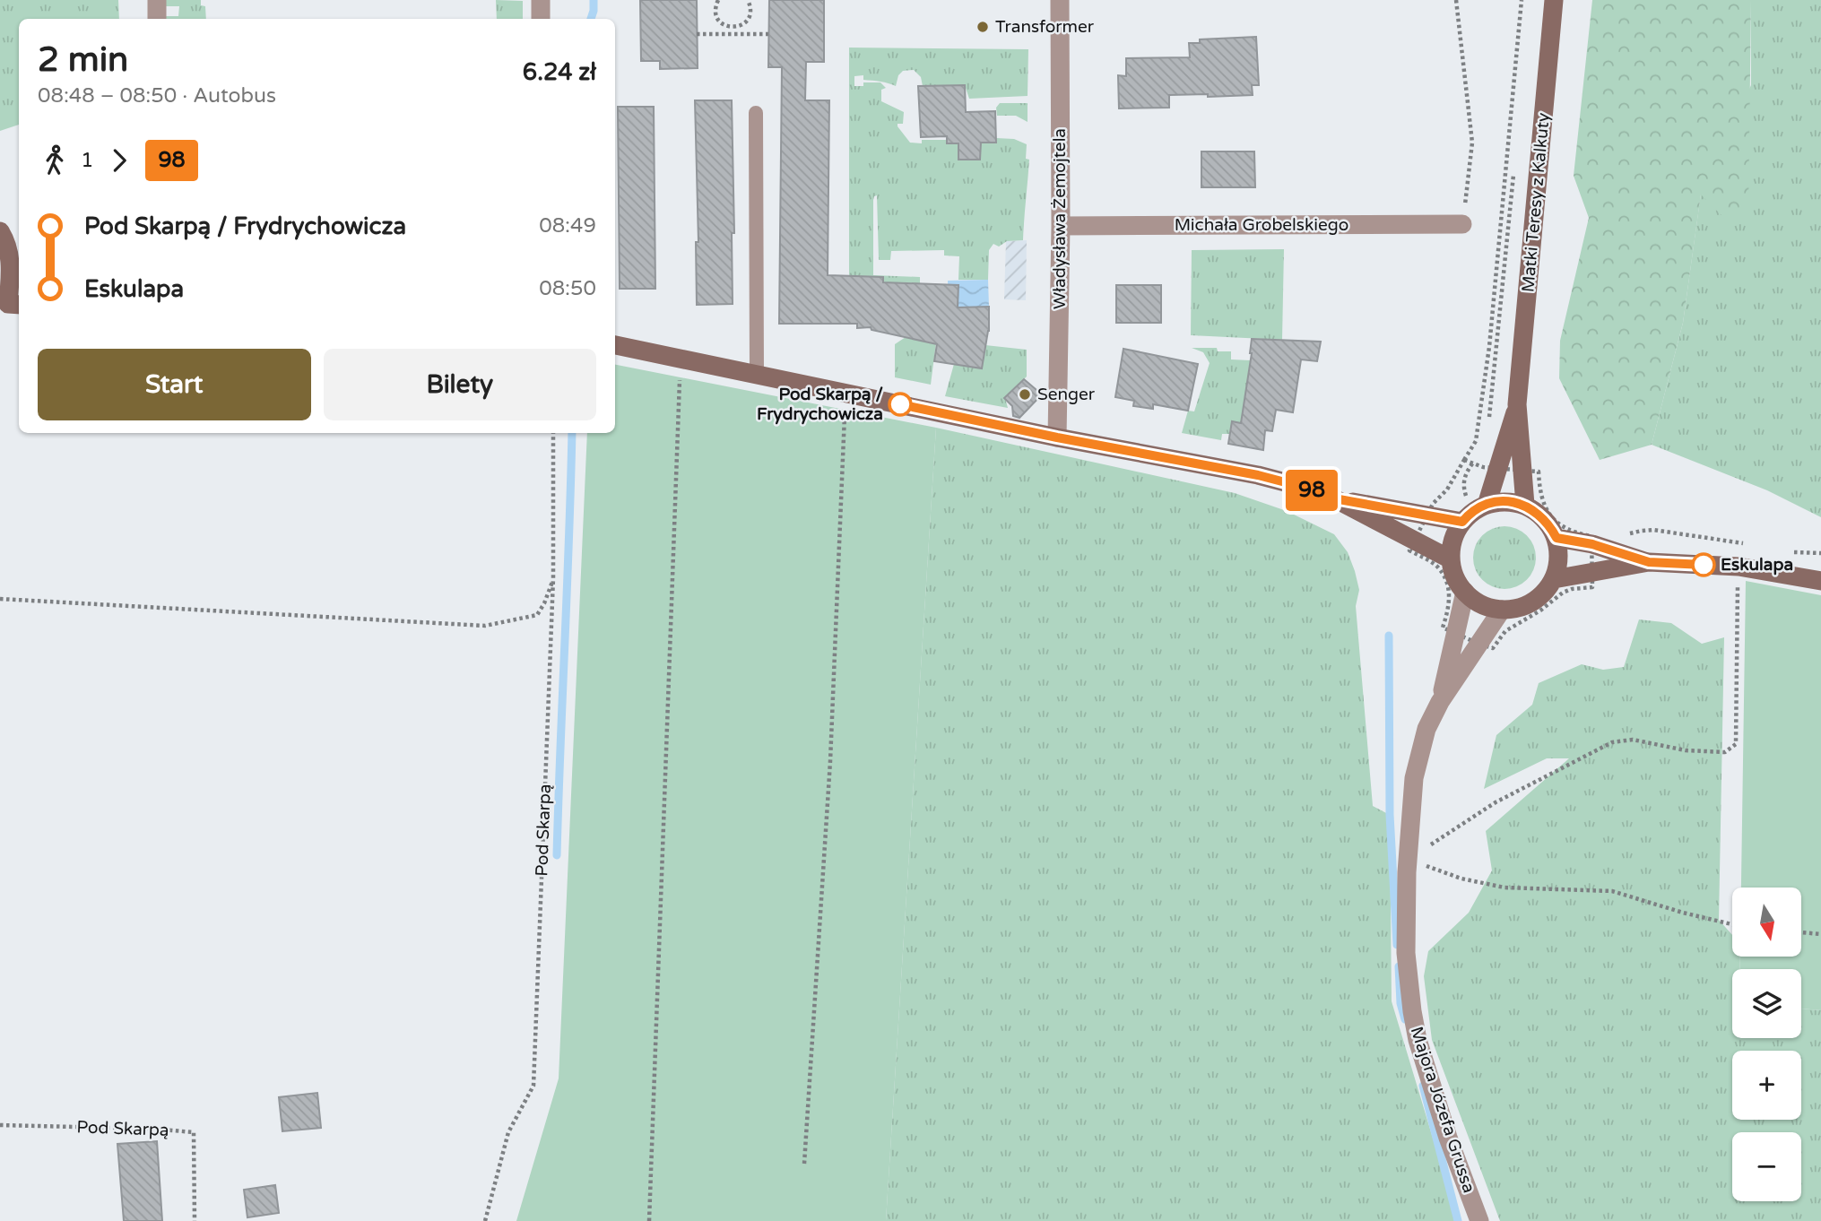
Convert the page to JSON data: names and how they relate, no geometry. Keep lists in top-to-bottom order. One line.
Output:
{"streets":{"street":["Matki Teresy z Kalkuty","Władysława Żemojtela","Michała Grobelskiego","Majora Józefa Grussa"],"path":["Pod Skarpą"]},"crossings":[["Matki Teresy z Kalkuty","Majora Józefa Grussa"],["Władysława Żemojtela","Michała Grobelskiego"]],"places":["Transformer","Senger","Pod Skarpą / Frydrychowicza","Eskulapa"],"lines":["bus line 98"],"north":"bottom","page":{"on_map":"98","heading":["2 min","08:48 – 08:50 · Autobus","6.24 zł"],"legs":["1","98"],"list":[{"name":"Pod Skarpą / Frydrychowicza","value":"08:49"},{"name":"Eskulapa","value":"08:50"}],"buttons":["Start","Bilety"],"map_buttons":["+","−"]}}
